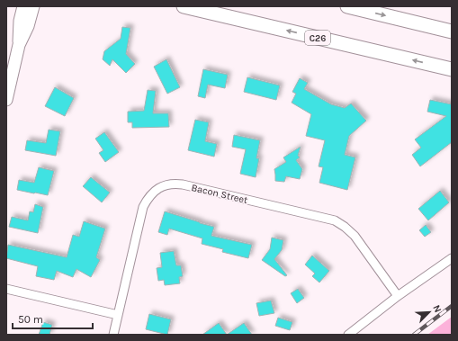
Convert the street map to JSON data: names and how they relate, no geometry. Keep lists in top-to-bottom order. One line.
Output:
{"streets":{"main road":["C26"],"street":["Bacon Street"]},"scale_bar":"50 m","north":"top right"}
